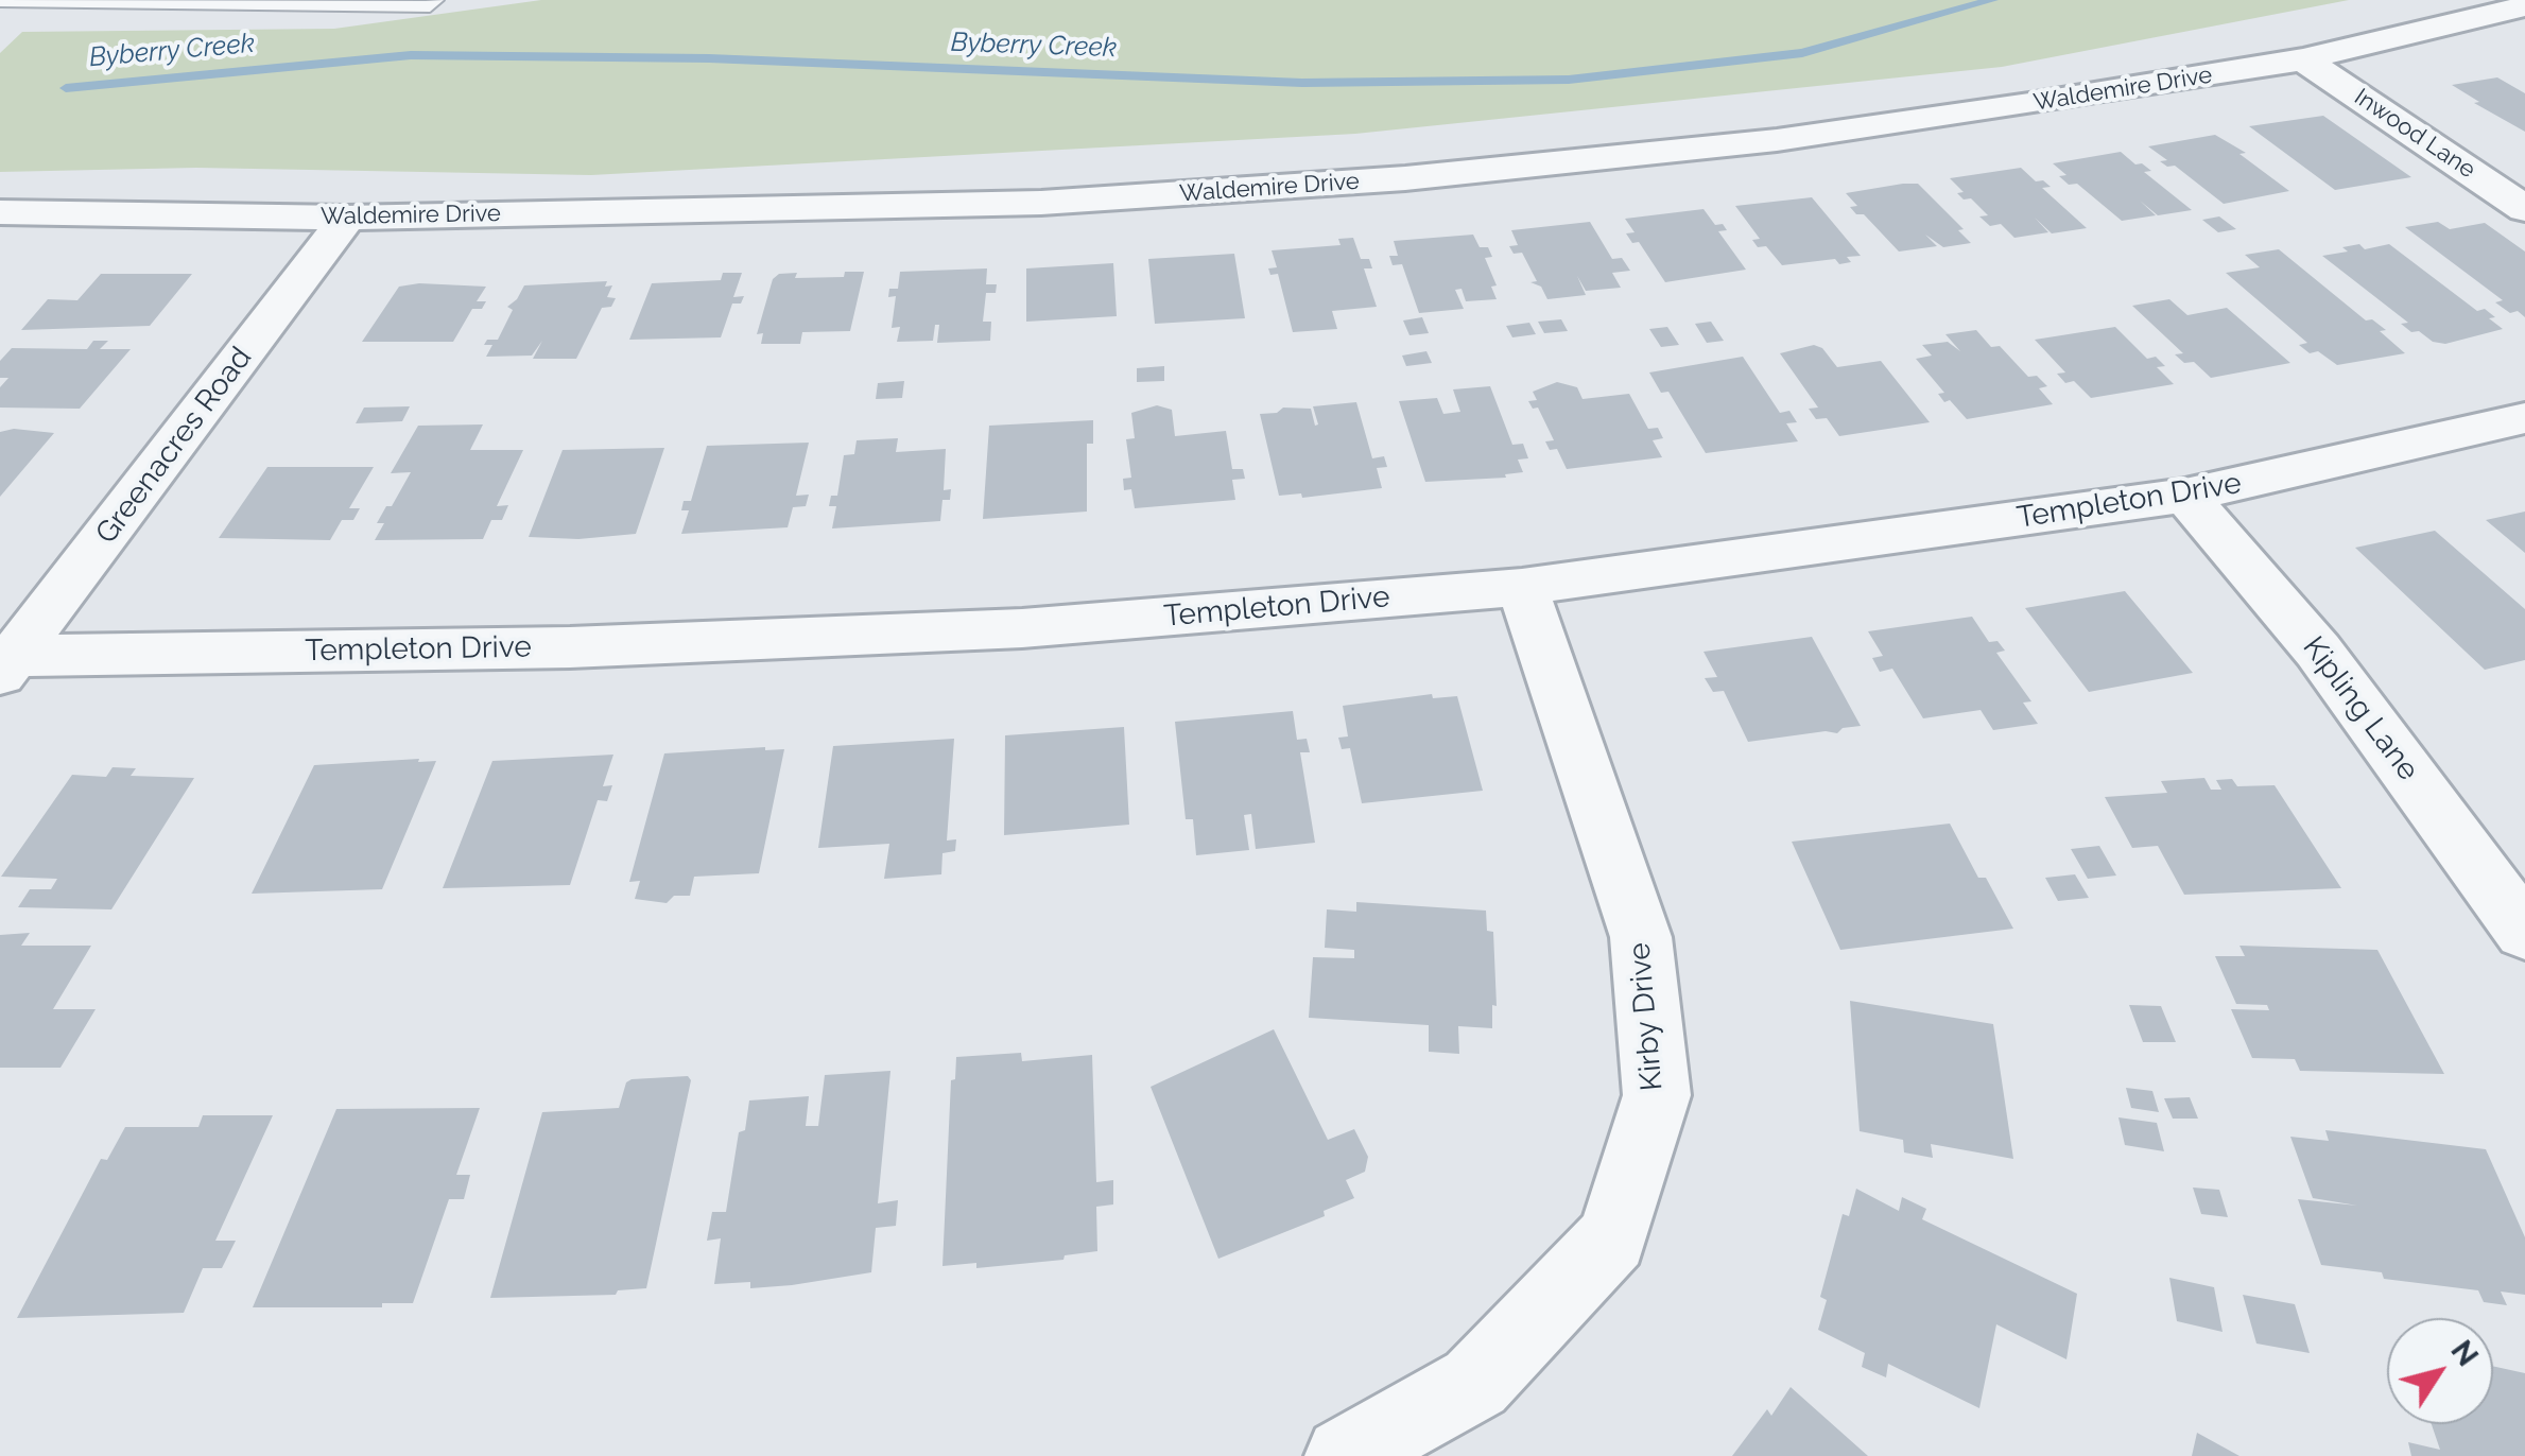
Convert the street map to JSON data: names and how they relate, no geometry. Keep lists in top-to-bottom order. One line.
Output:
{"streets":{"street":["Waldemire Drive","Inwood Lane","Greenacres Road","Templeton Drive","Kipling Lane","Kirby Drive"]},"crossings":[["Waldemire Drive","Inwood Lane"],["Waldemire Drive","Greenacres Road"],["Greenacres Road","Templeton Drive"],["Templeton Drive","Kipling Lane"],["Templeton Drive","Kirby Drive"]],"water":["Byberry Creek"],"north":"top right"}
